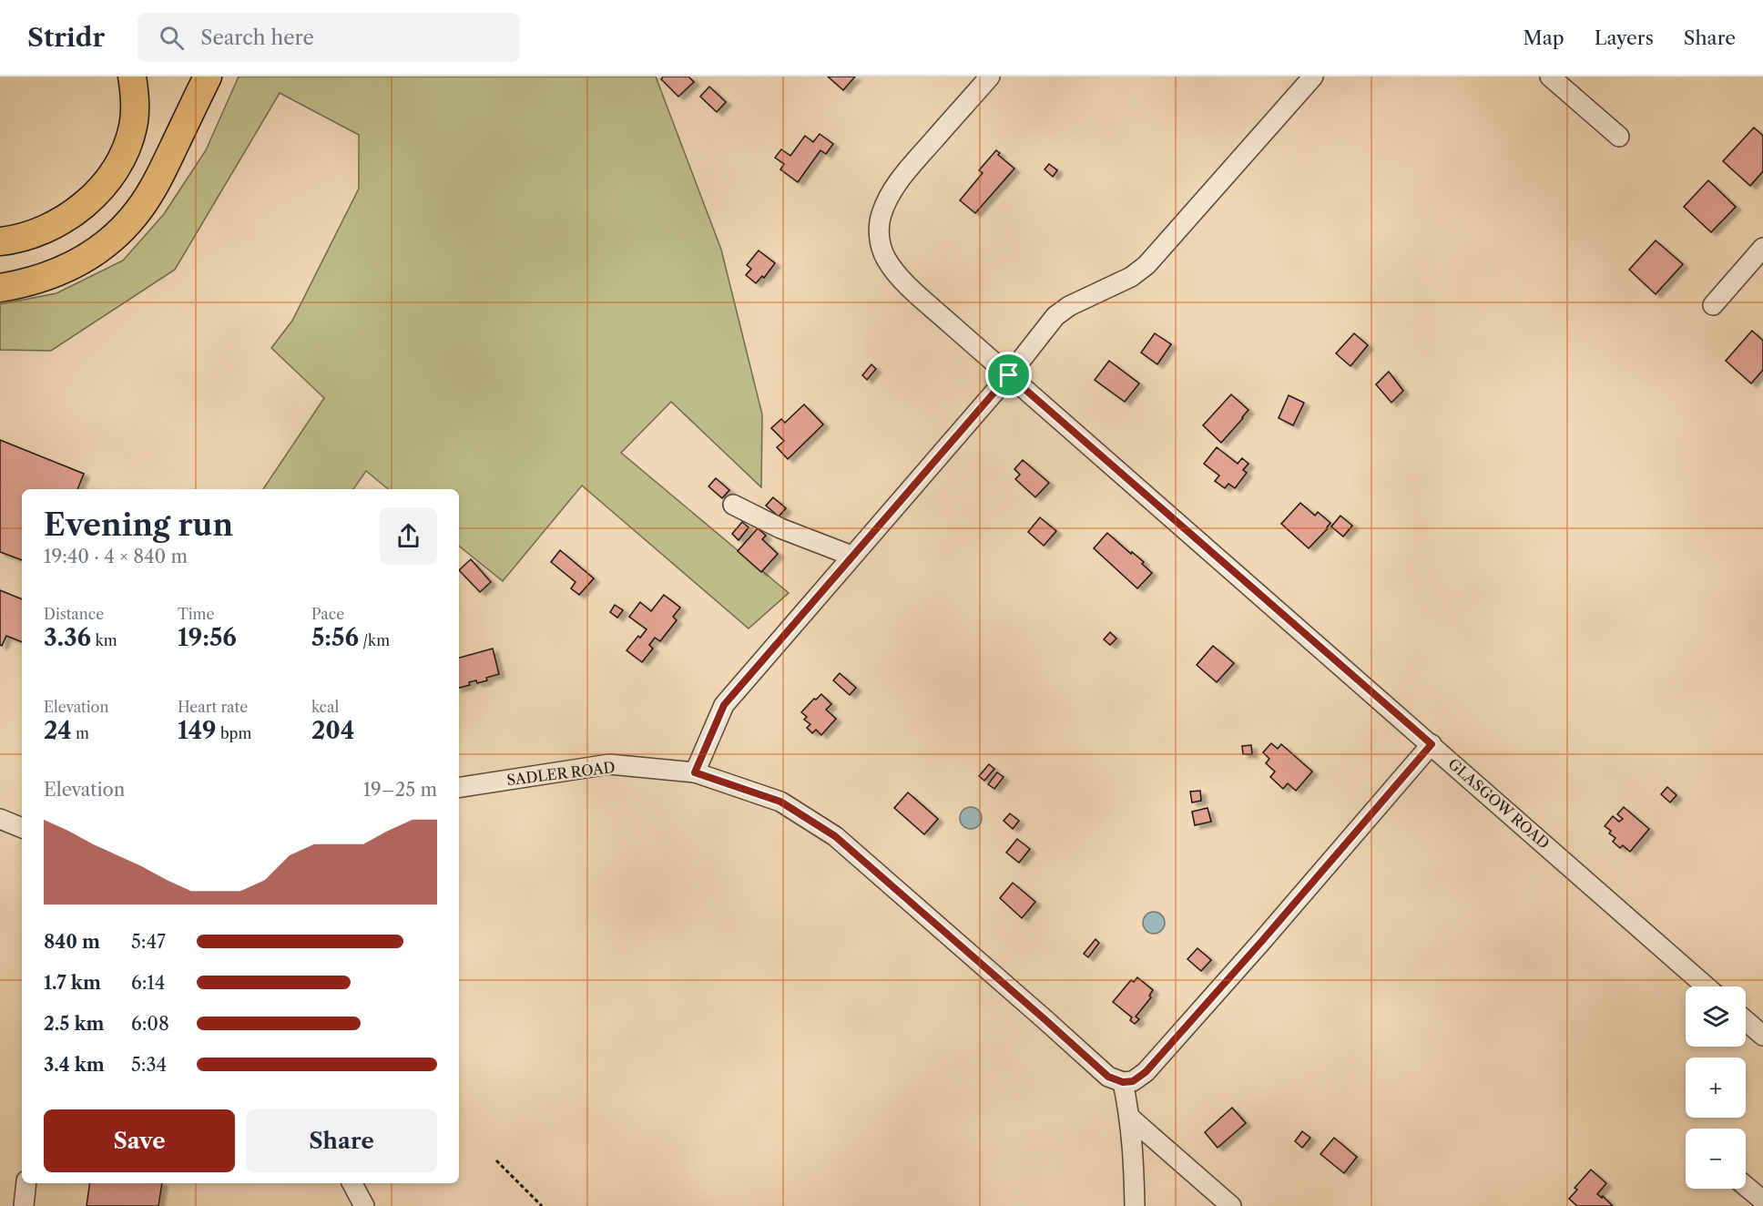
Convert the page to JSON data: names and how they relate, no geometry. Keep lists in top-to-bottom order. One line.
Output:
{"streets":{"street":["SADLER ROAD","GLASGOW ROAD"]},"page":{"header":"Stridr","search":"Search here","nav":["Map","Layers","Share"],"heading":["Evening run","19:40 · 4 × 840 m"],"stats":[["Distance","3.36 km"],["Time","19:56"],["Pace","5:56 /km"],["Elevation","24 m"],["Heart rate","149 bpm"],["kcal","204"]],"chart":["Elevation","19–25 m"],"list":[{"name":"840 m","note":"5:47"},{"name":"1.7 km","note":"6:14"},{"name":"2.5 km","note":"6:08"},{"name":"3.4 km","note":"5:34"}],"map_buttons":["+","−"],"buttons":["Save","Share"]}}
